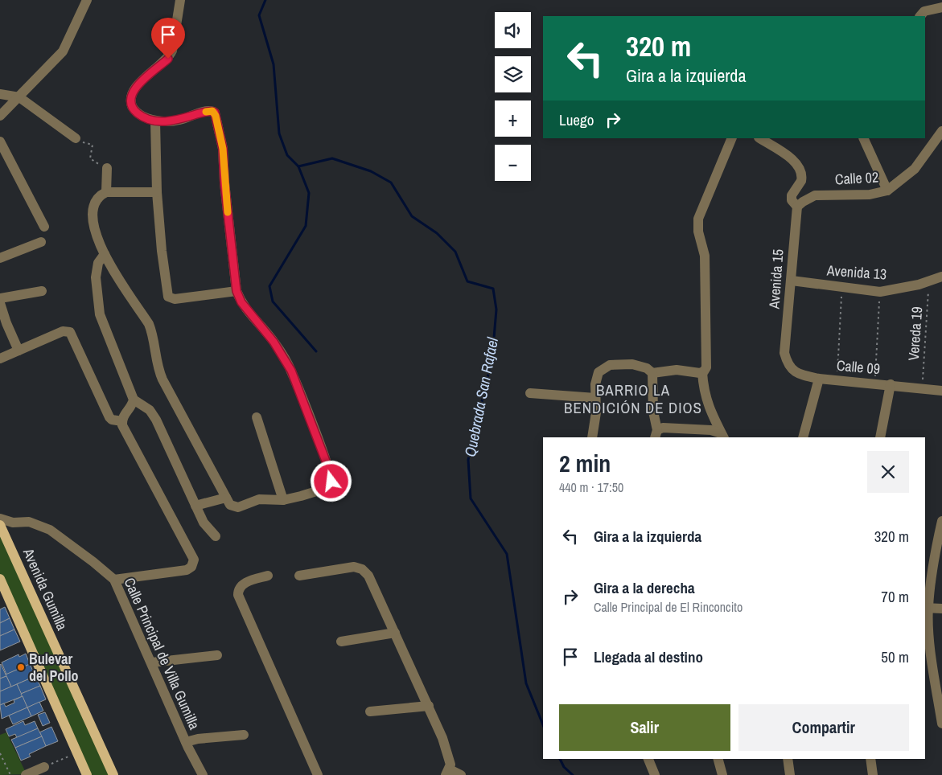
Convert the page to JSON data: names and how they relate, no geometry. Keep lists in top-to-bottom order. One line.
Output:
{"streets":{"main road":["Avenida Gumilla"],"street":["Calle 02","Avenida 13","Avenida 15","Calle 09","Calle Principal de Villa Gumilla"],"path":["Vereda 19"]},"crossings":[["Calle 02","Avenida 15"],["Avenida 13","Avenida 15"],["Avenida 13","Vereda 19"],["Avenida 15","Calle 09"],["Vereda 19","Calle 09"]],"districts":["BARRIO LA BENDICIÓN DE DIOS"],"water":["Quebrada San Rafael"],"places":["Bulevar del Pollo"],"page":{"map_buttons":["+","−"],"turn":["320 m","Gira a la izquierda"],"then":"Luego","heading":["2 min","440 m · 17:50"],"list":[{"name":"Gira a la izquierda","value":"320 m"},{"name":"Gira a la derecha","note":"Calle Principal de El Rinconcito","value":"70 m"},{"name":"Llegada al destino","value":"50 m"}],"buttons":["Salir","Compartir"]}}
